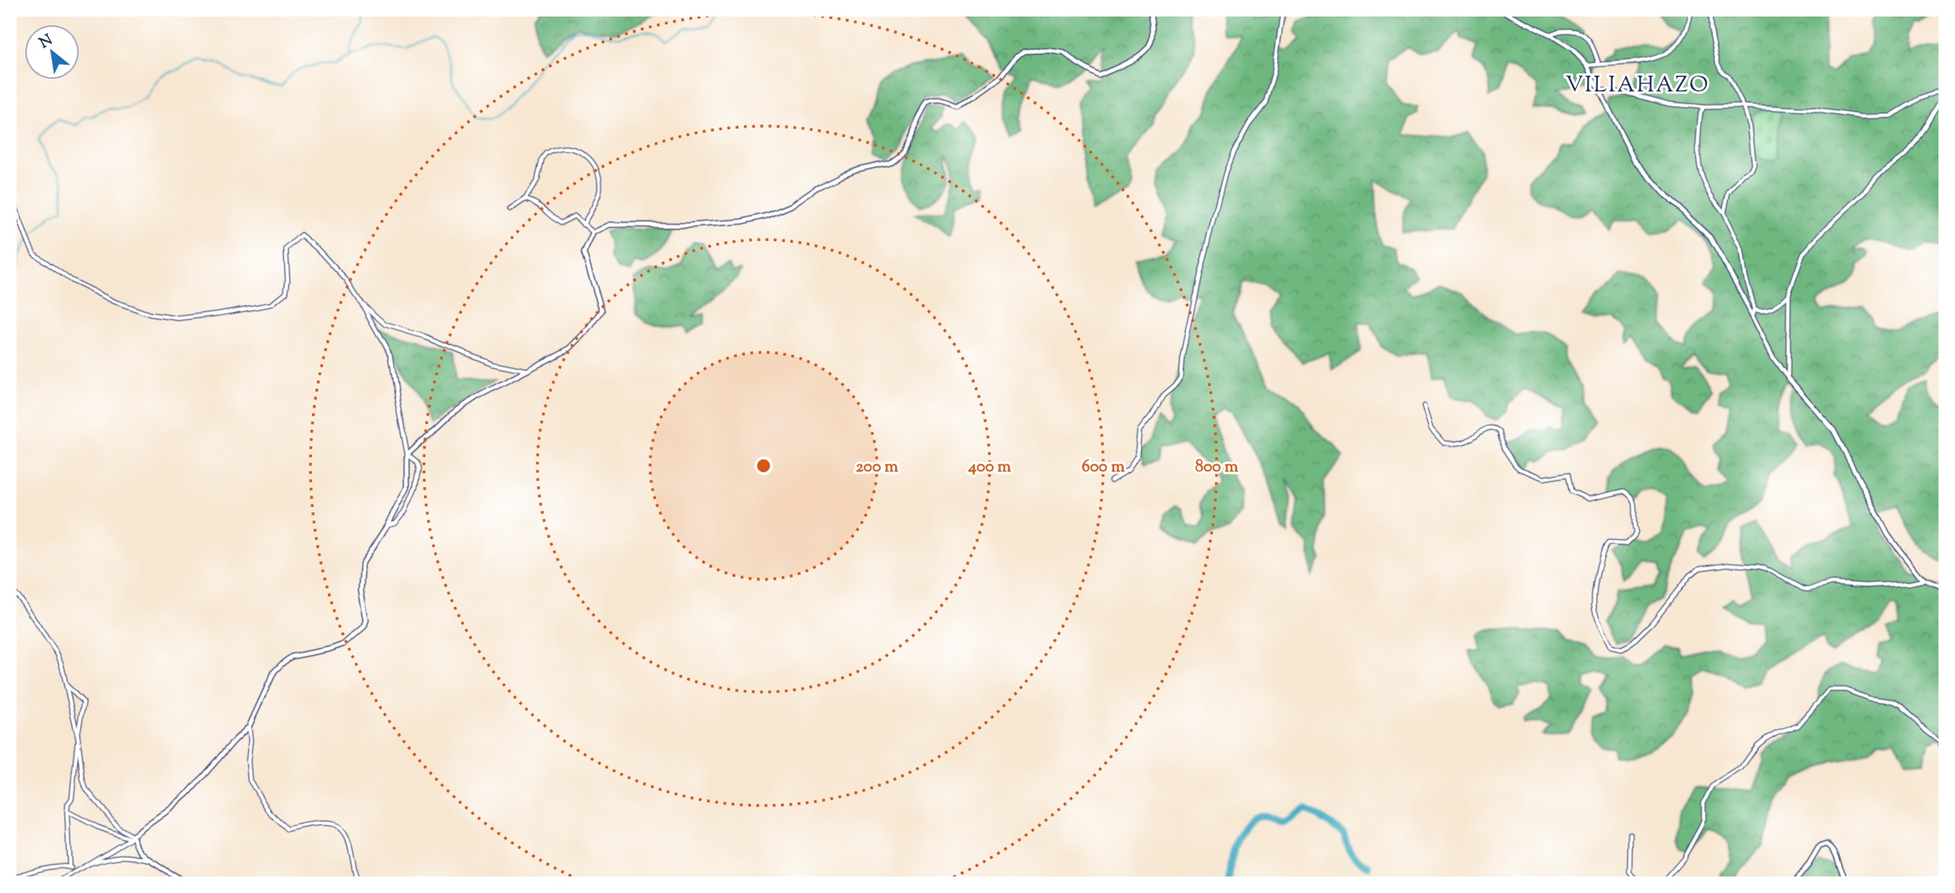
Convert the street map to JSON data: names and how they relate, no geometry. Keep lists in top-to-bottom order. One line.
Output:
{"districts":["VILIAHAZO"],"north":"top left","rings":["200 m","400 m","600 m","800 m"]}
